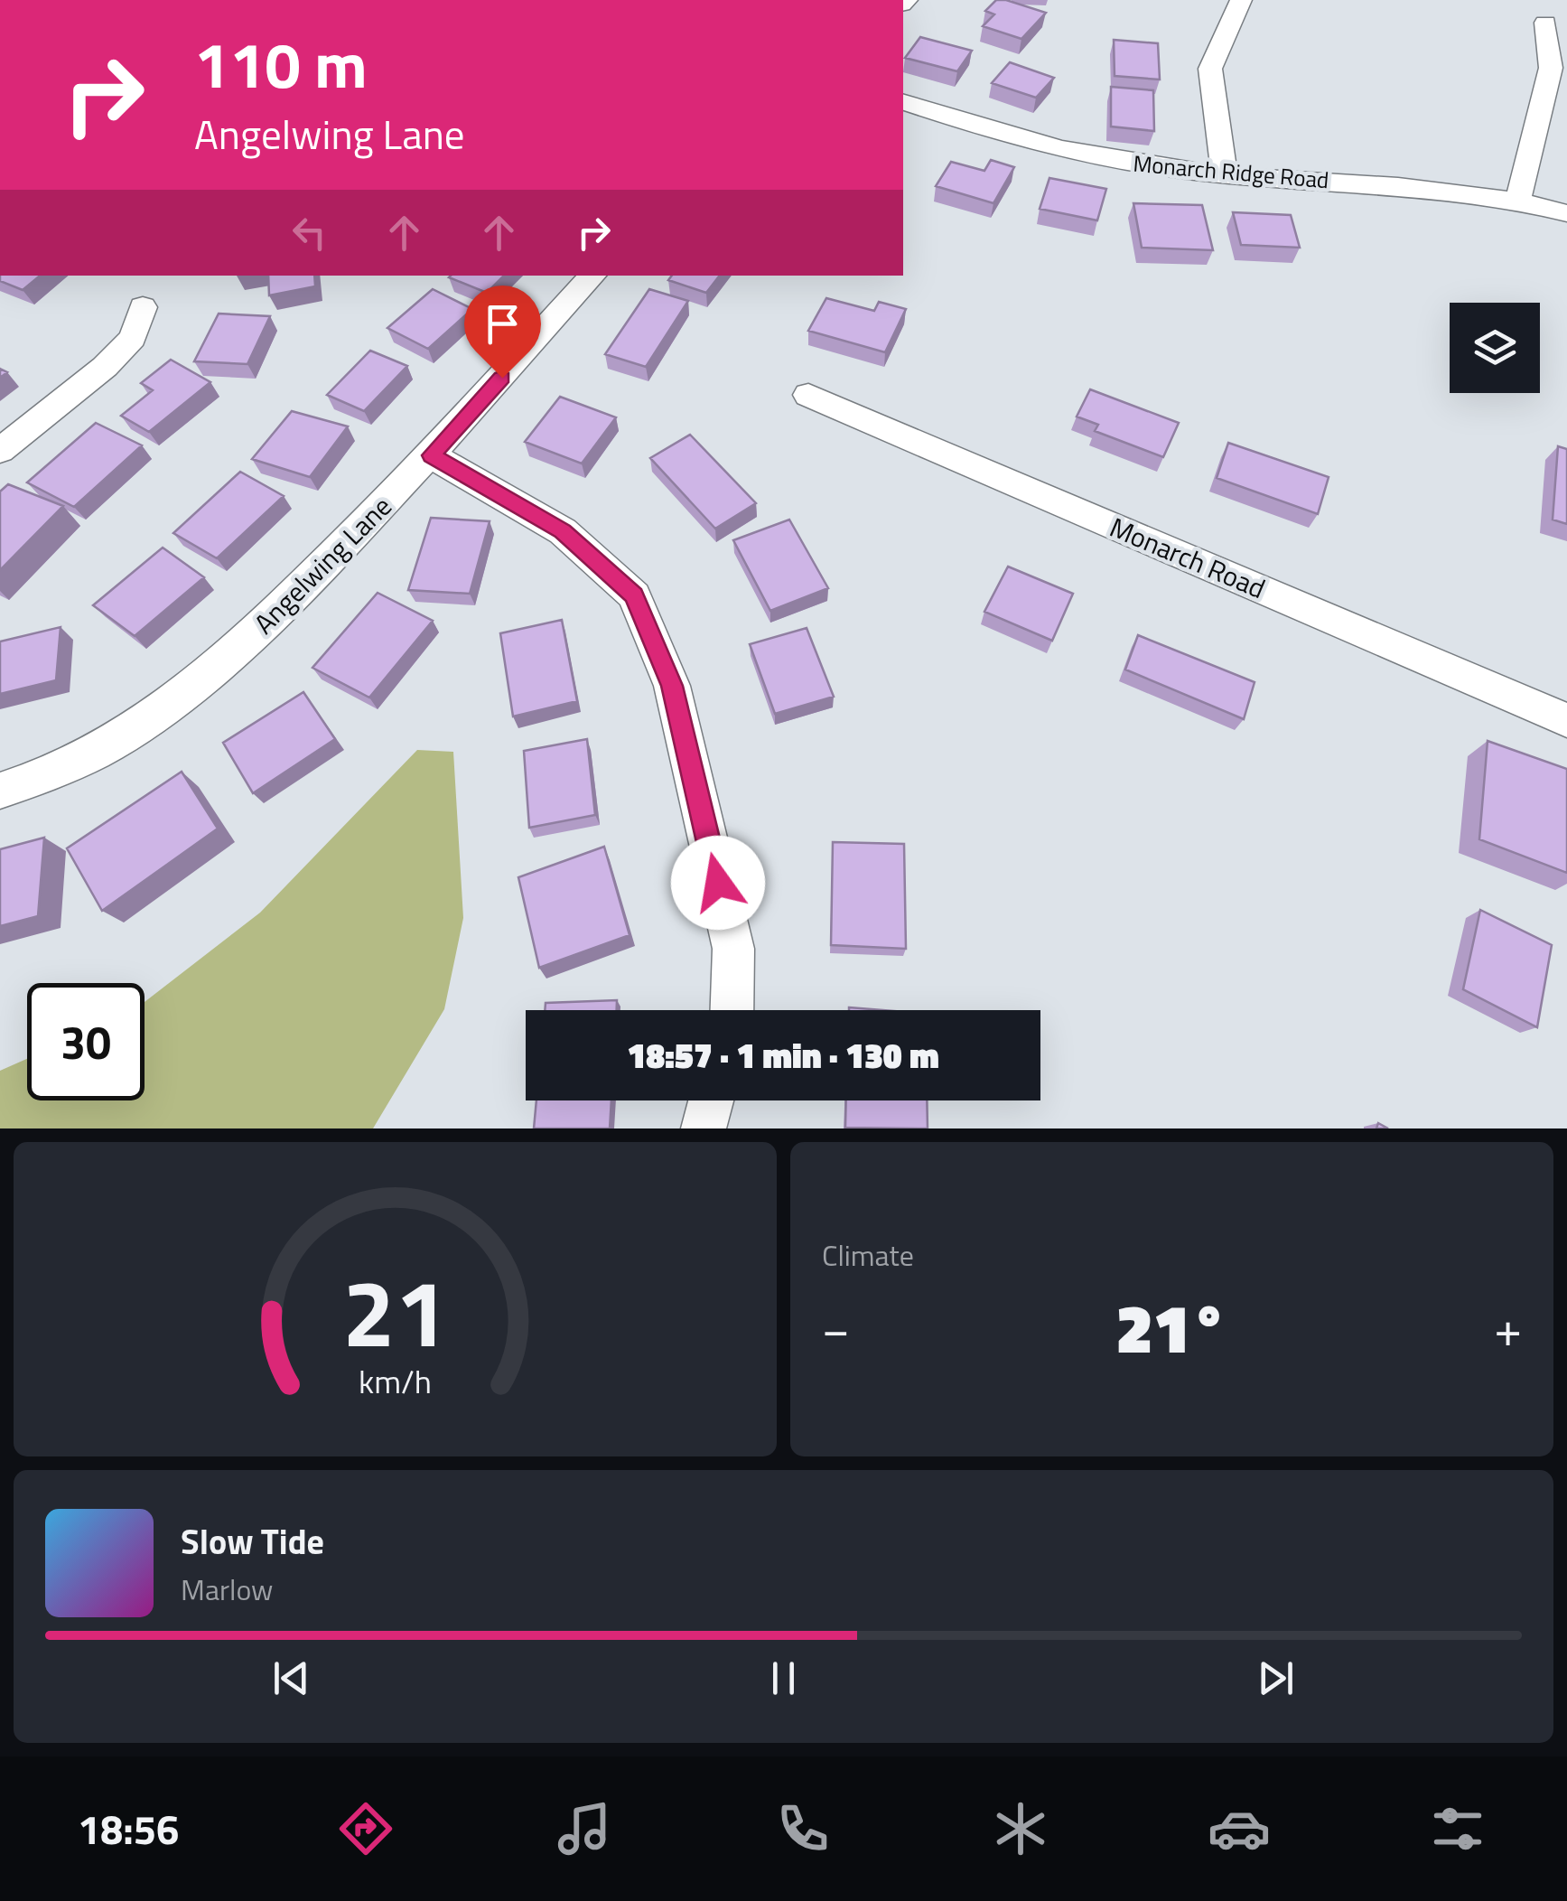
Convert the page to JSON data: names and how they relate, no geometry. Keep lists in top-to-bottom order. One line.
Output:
{"streets":{"street":["Monarch Ridge Road","Monarch Road","Angelwing Lane"]},"page":{"turn":["110 m","Angelwing Lane"],"limit":"30","trip":"18:57 · 1 min · 130 m","tile":"Climate","heat":["−","21°","+"],"song":["Slow Tide","Marlow"],"tabs":"18:56","gauge":["21","km/h"]}}
